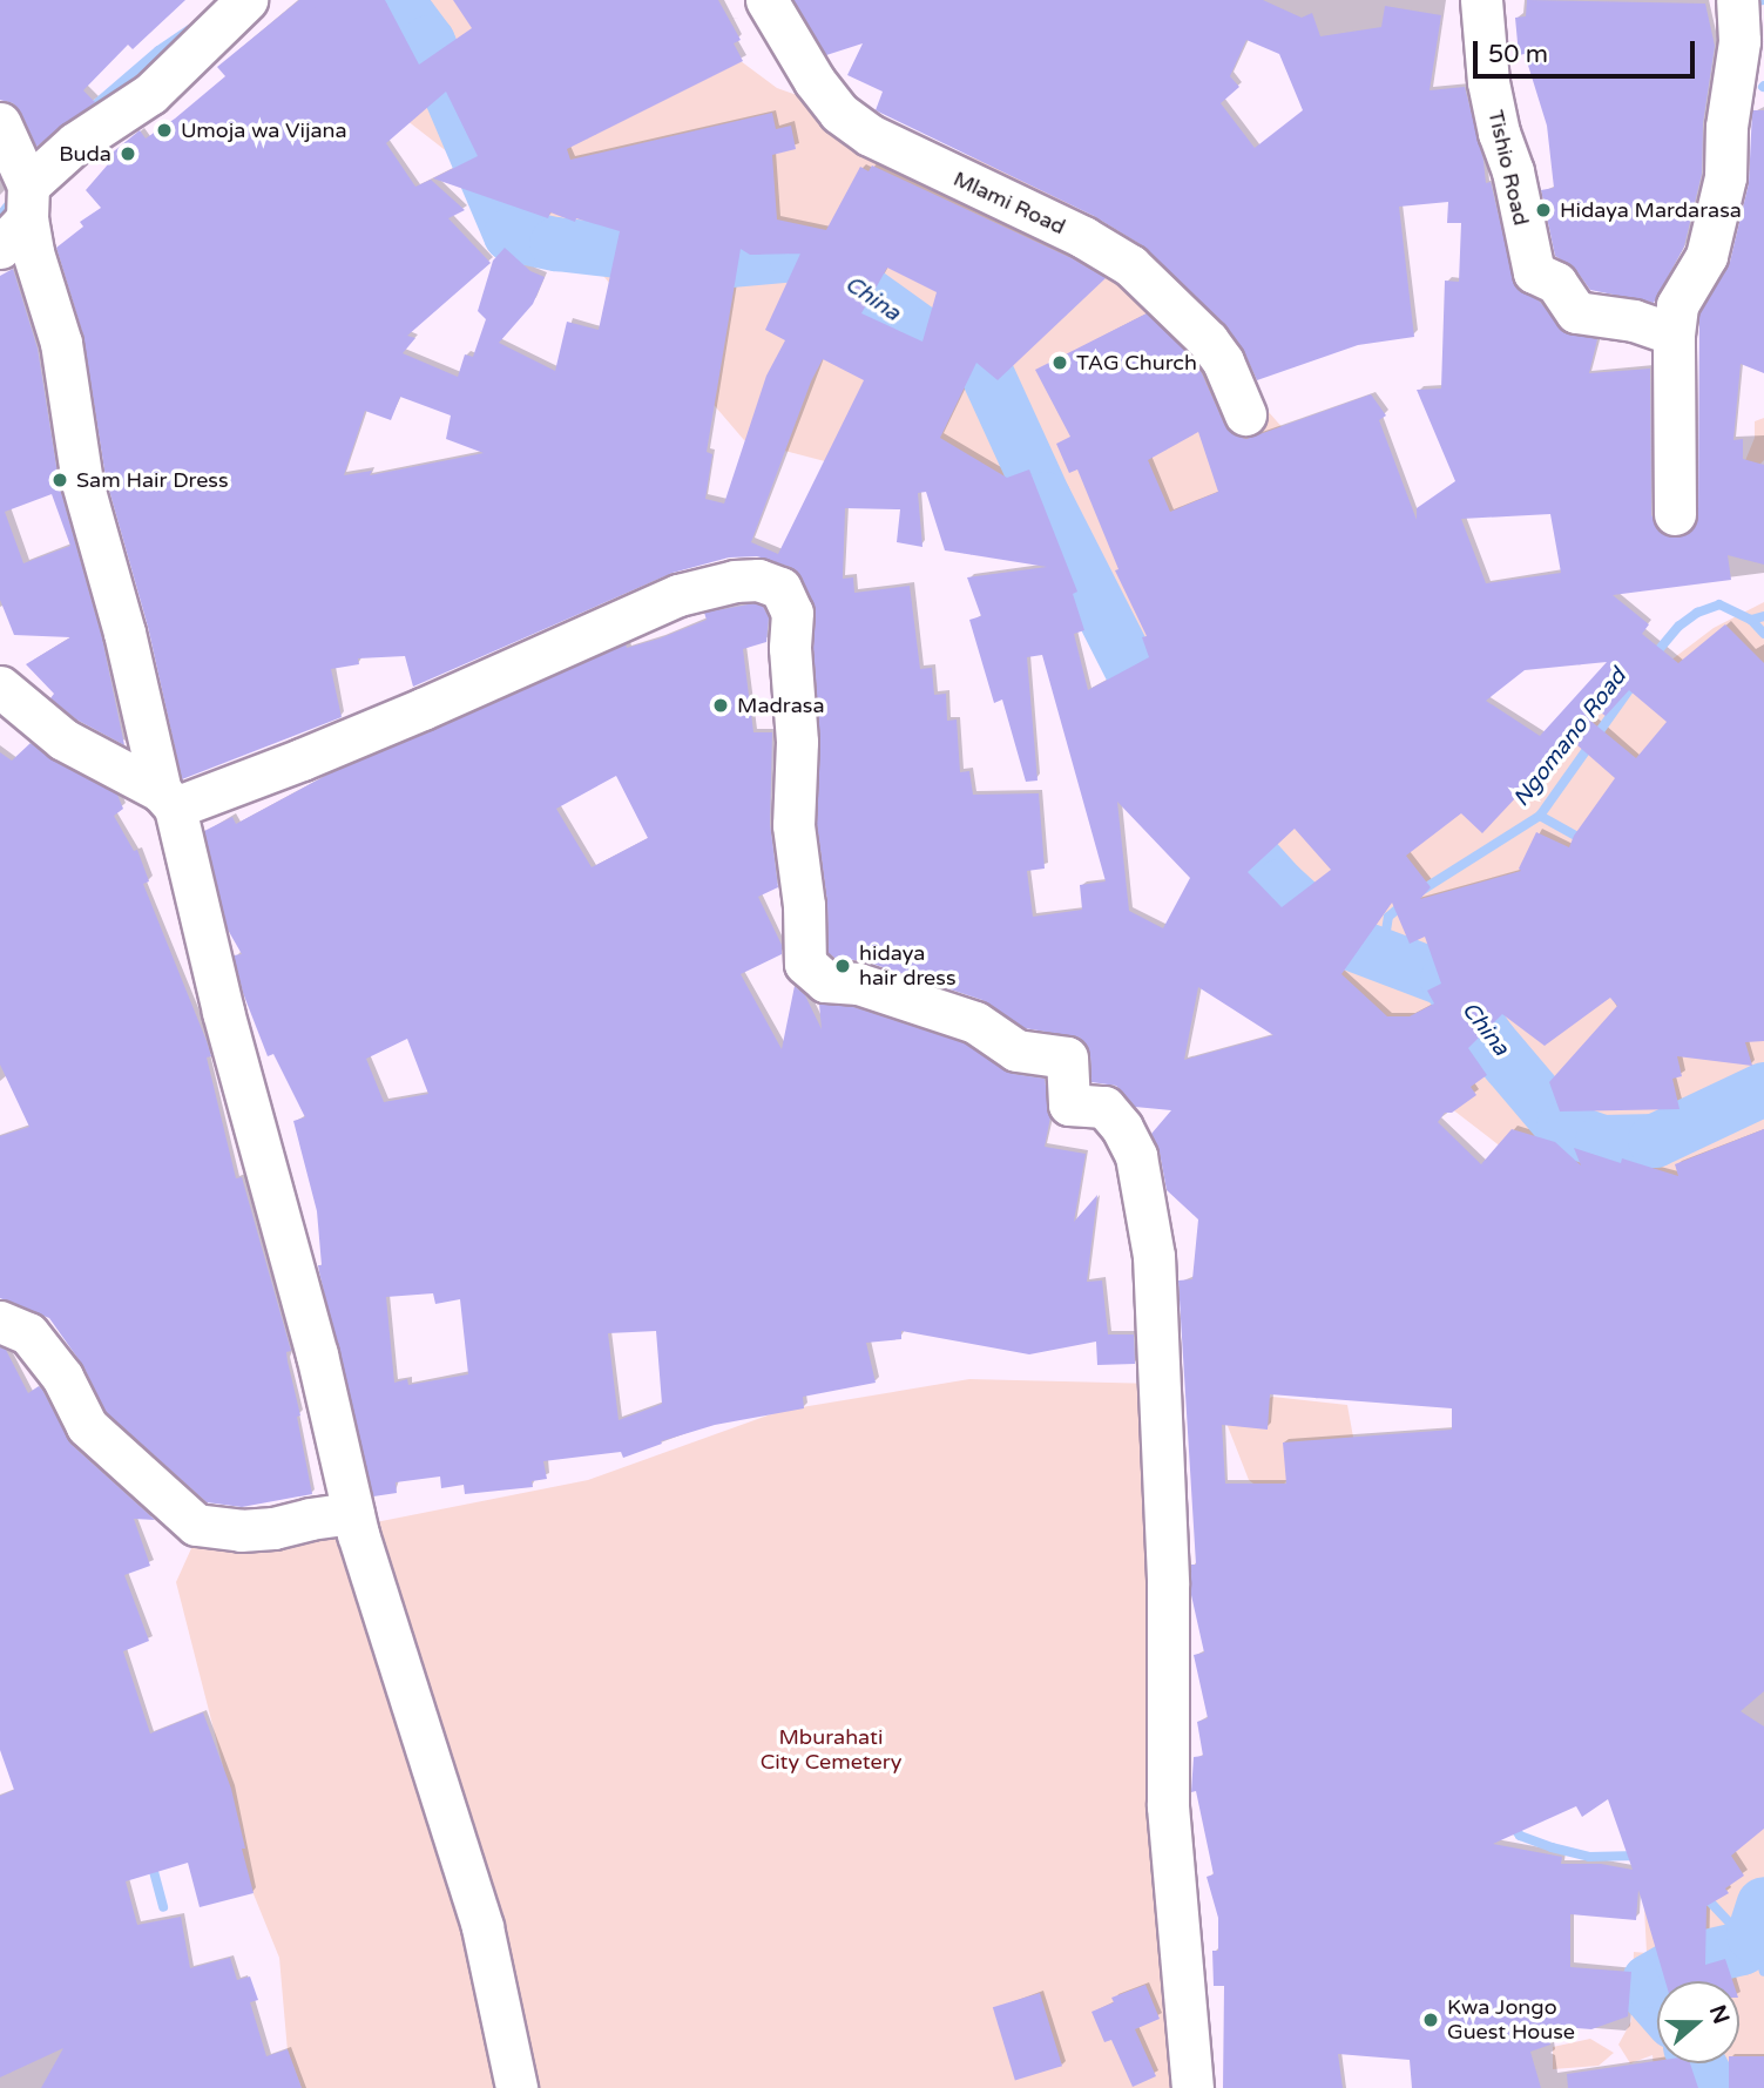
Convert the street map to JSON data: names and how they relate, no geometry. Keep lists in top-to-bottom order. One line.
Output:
{"streets":{"street":["Tishio Road","Mlami Road"]},"water":["China","Ngomano Road"],"parks":["Mburahati City Cemetery"],"places":["Umoja wa Vijana","Buda","Hidaya Mardarasa","TAG Church","Sam Hair Dress","Madrasa","hidaya hair dress","Kwa Jongo Guest House"],"scale_bar":"50 m","north":"right"}
